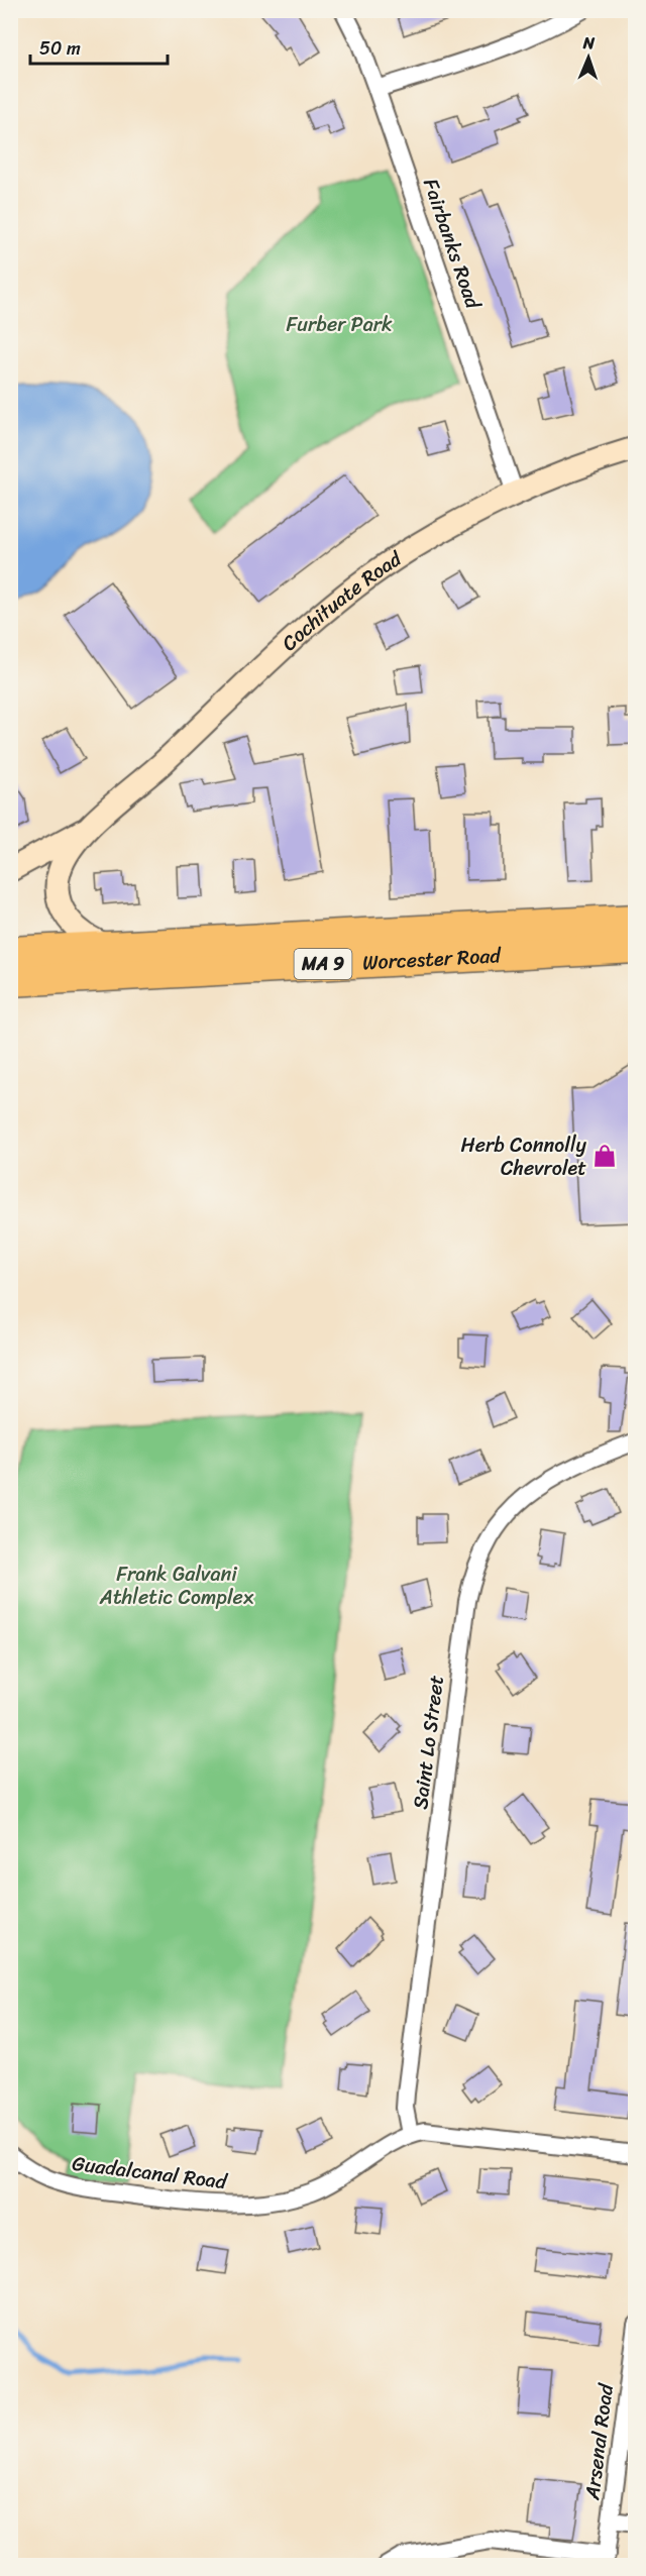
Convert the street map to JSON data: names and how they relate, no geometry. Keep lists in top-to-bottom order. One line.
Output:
{"streets":{"highway":["Worcester Road","MA 9"],"main road":["Cochituate Road"],"street":["Fairbanks Road","Saint Lo Street","Guadalcanal Road","Arsenal Road"]},"crossings":[["Fairbanks Road","Cochituate Road"],["Cochituate Road","Worcester Road"],["Saint Lo Street","Guadalcanal Road"]],"parks":["Furber Park","Frank Galvani Athletic Complex"],"places":{"shop":["Herb Connolly Chevrolet"]},"scale_bar":"50 m","north":"top"}
